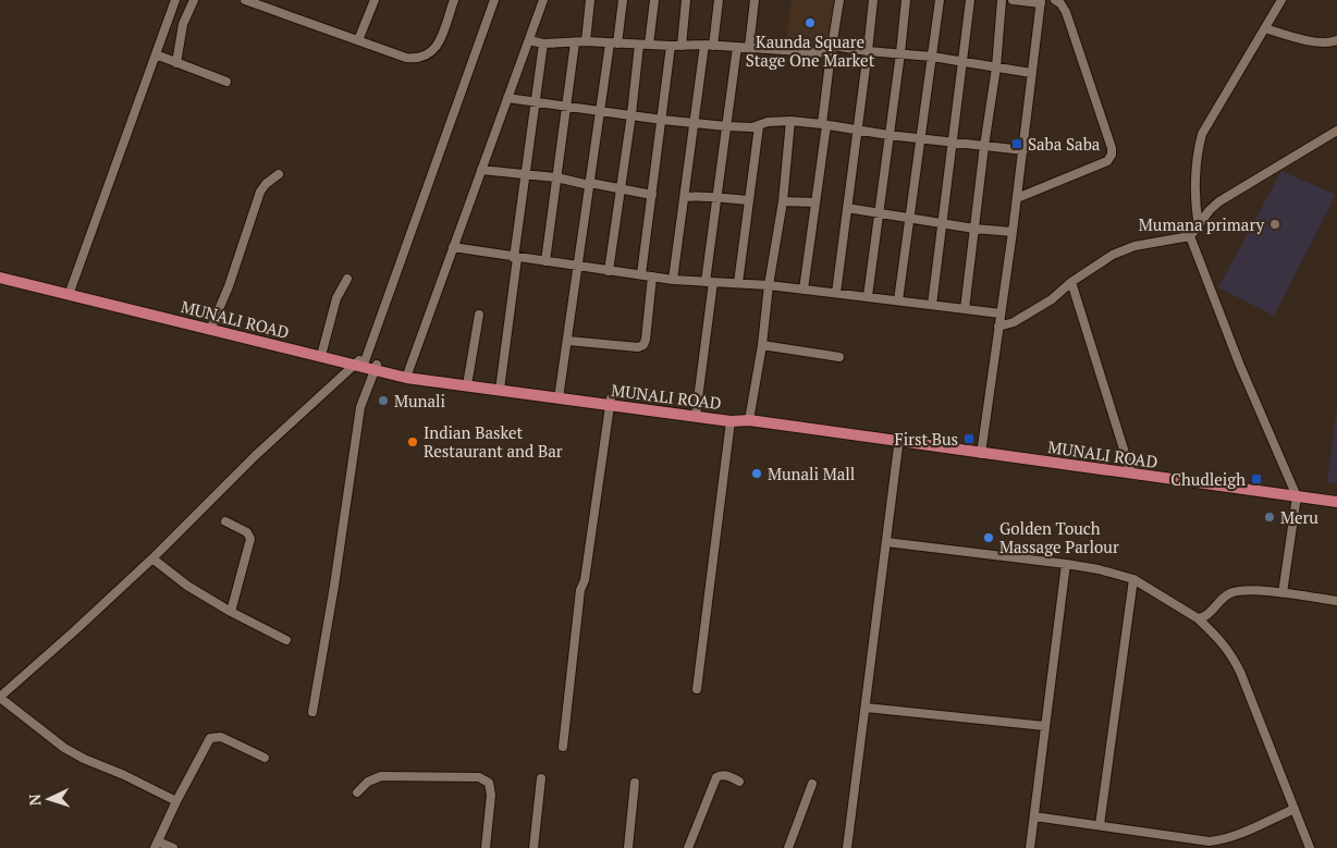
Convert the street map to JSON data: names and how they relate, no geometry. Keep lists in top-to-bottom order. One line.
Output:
{"streets":{"main road":["MUNALI ROAD"]},"places":{"other":["Kaunda Square Stage One Market","Mumana primary","Munali","Indian Basket Restaurant and Bar","Munali Mall","Meru","Golden Touch Massage Parlour"],"transit":["Saba Saba","First Bus","Chudleigh"]},"north":"left"}
